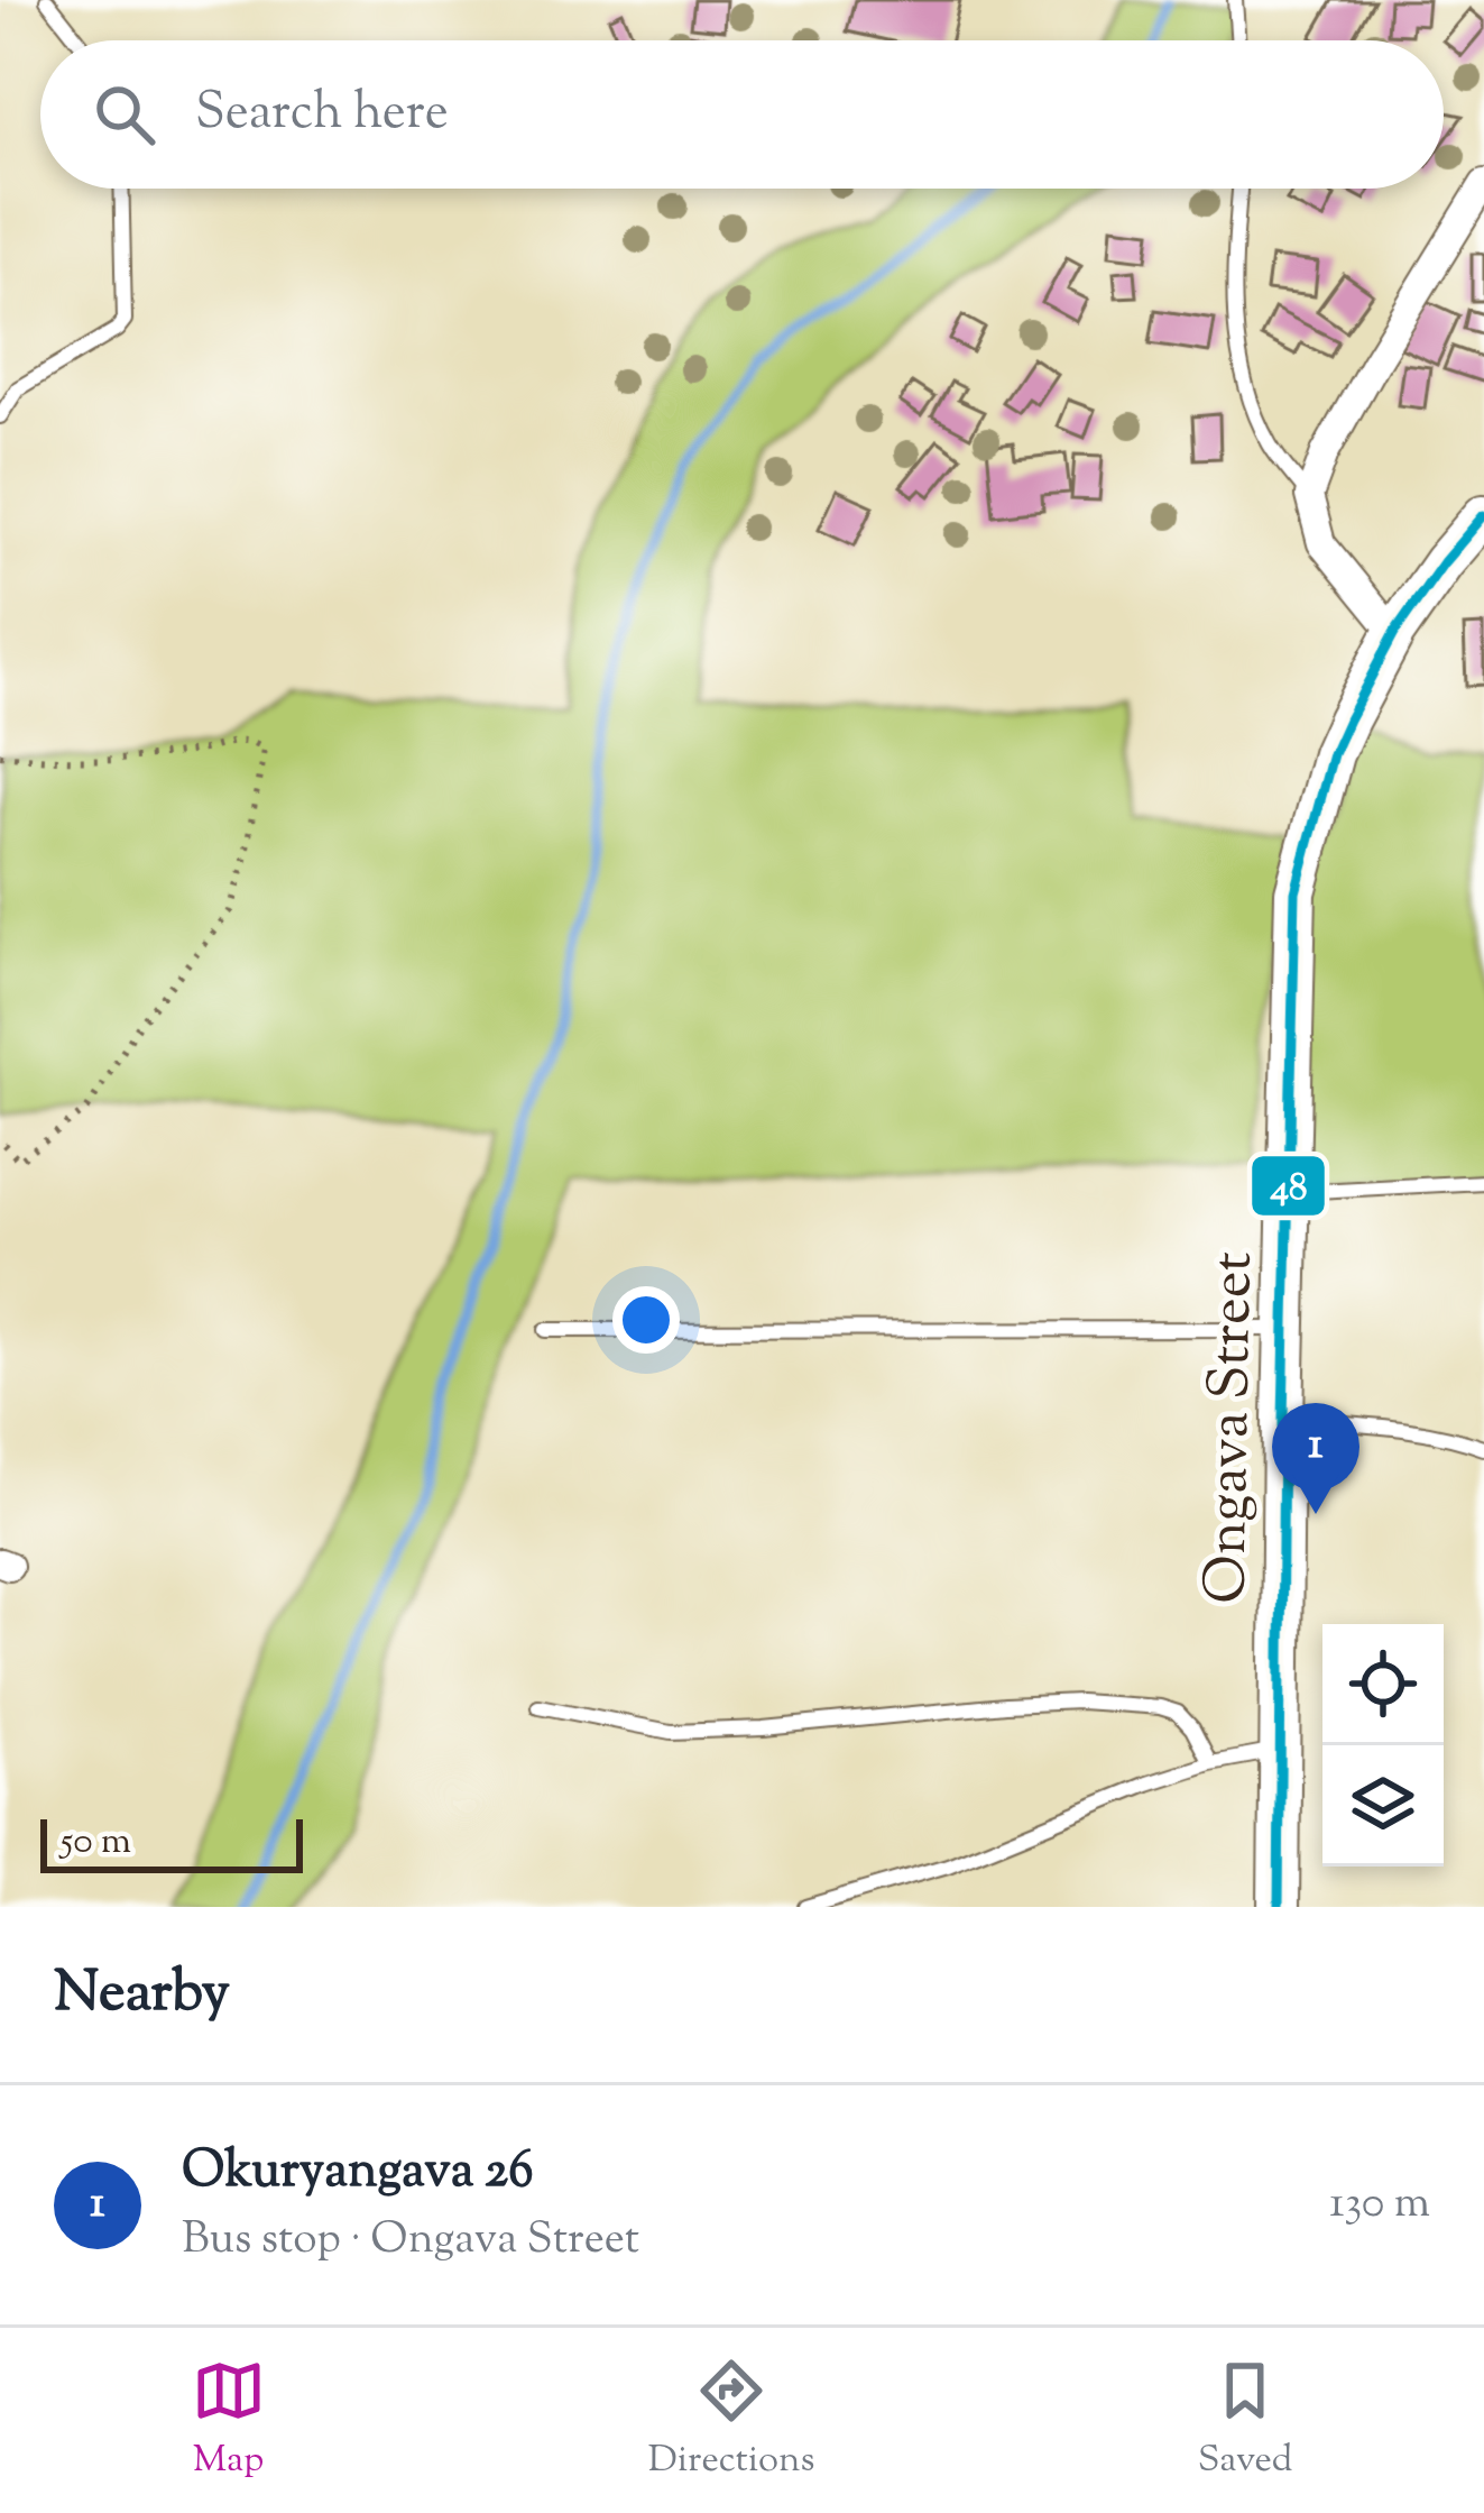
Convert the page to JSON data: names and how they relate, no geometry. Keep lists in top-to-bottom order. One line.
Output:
{"streets":{"street":["Ongava Street"]},"lines":["transit line 48"],"scale_bar":"50 m","page":{"search":"Search here","pins":"1","scale":"50 m","heading":"Nearby","list":[{"mark":"1","name":"Okuryangava 26","note":"Bus stop · Ongava Street","value":"130 m"}],"nav":["Map","Directions","Saved"]}}
